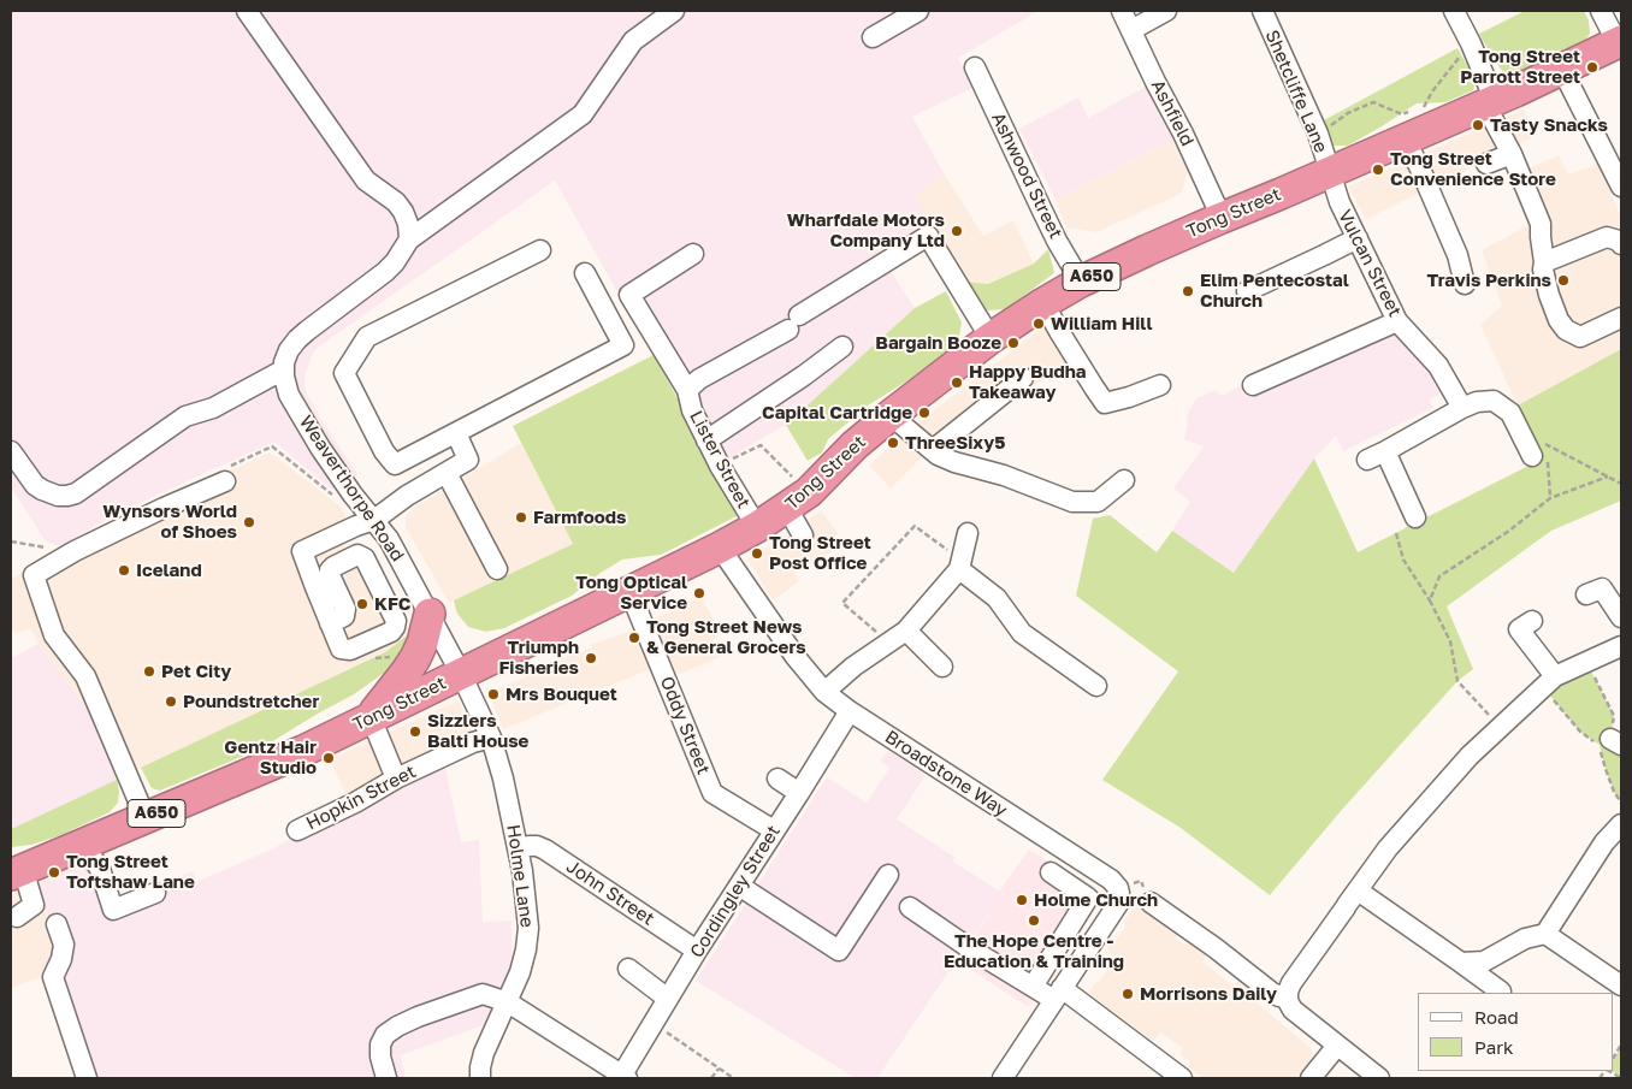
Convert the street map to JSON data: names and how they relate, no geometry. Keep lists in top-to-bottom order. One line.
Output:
{"streets":{"highway":["Tong Street","A650"],"street":["Shetcliffe Lane","Ashfield","Ashwood Street","Vulcan Street","Lister Street","Weaverthorpe Road","Oddy Street","Broadstone Way","Hopkin Street","Holme Lane","Cordingley Street","John Street"]},"crossings":[["Shetcliffe Lane","Tong Street"],["Shetcliffe Lane","Vulcan Street"],["Ashfield","Tong Street"],["Ashwood Street","Tong Street"],["Tong Street","Vulcan Street"],["Tong Street","Lister Street"],["Tong Street","Weaverthorpe Road"],["Tong Street","Oddy Street"],["Tong Street","Broadstone Way"],["Tong Street","Holme Lane"],["Weaverthorpe Road","Holme Lane"],["Oddy Street","Cordingley Street"],["Broadstone Way","Cordingley Street"],["Hopkin Street","Holme Lane"],["Holme Lane","John Street"],["Cordingley Street","John Street"]],"places":["Tong Street Parrott Street","Tasty Snacks","Tong Street Convenience Store","Wharfdale Motors Company Ltd","Travis Perkins","Elim Pentecostal Church","William Hill","Bargain Booze","Happy Budha Takeaway","Capital Cartridge","ThreeSixy5","Farmfoods","Wynsors World of Shoes","Tong Street Post Office","Iceland","Tong Optical Service","KFC","Tong Street News & General Grocers","Triumph Fisheries","Pet City","Mrs Bouquet","Poundstretcher","Sizzlers Balti House","Gentz Hair Studio","Tong Street Toftshaw Lane","Holme Church","The Hope Centre - Education & Training","Morrisons Daily"],"legend":["Road","Park"]}
